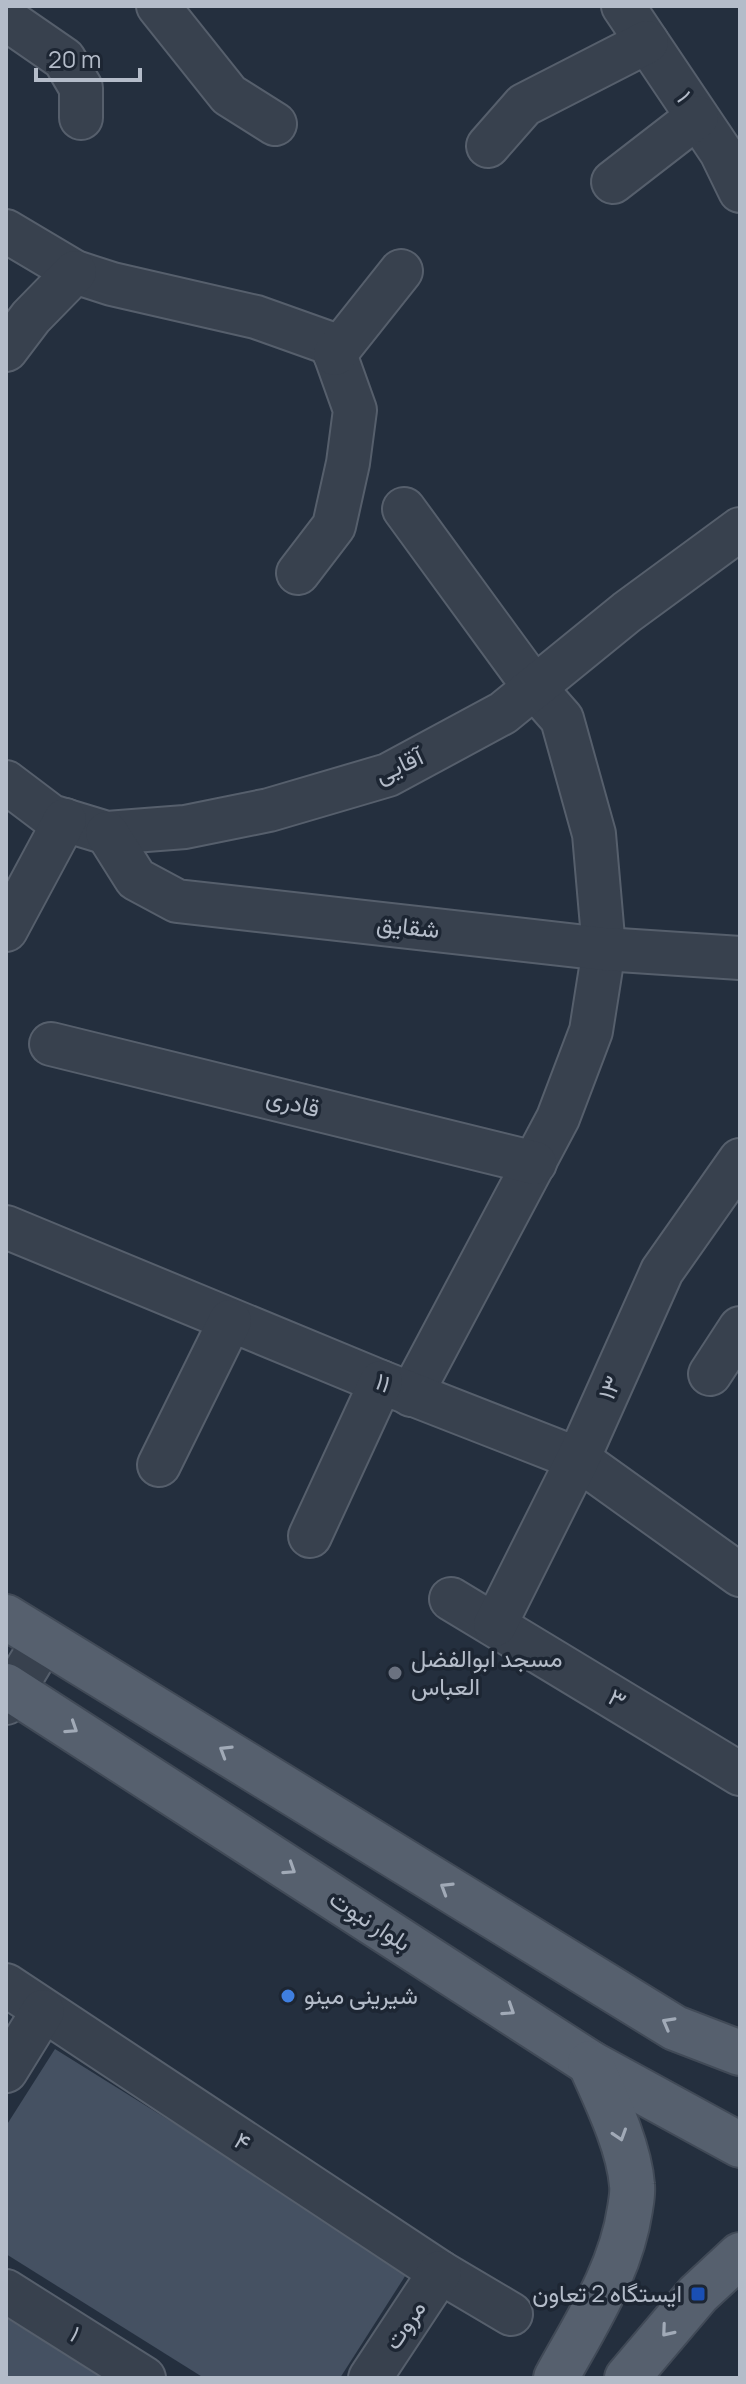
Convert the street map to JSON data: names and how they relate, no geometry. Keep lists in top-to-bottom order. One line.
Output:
{"streets":{"main road":["بلوار نبوت"],"street":["۱","آقایی","شقایق","قادری","۱۱","۱۳","۳","۴","مروت"]},"crossings":[["آقایی","شقایق"],["۱۱","۱۳"],["۱۳","۳"],["۴","مروت"]],"places":{"other":["مسجد ابوالفضل العباس","شیرینی مینو"],"transit":["ایستگاه 2 تعاون"]},"scale_bar":"20 m"}
